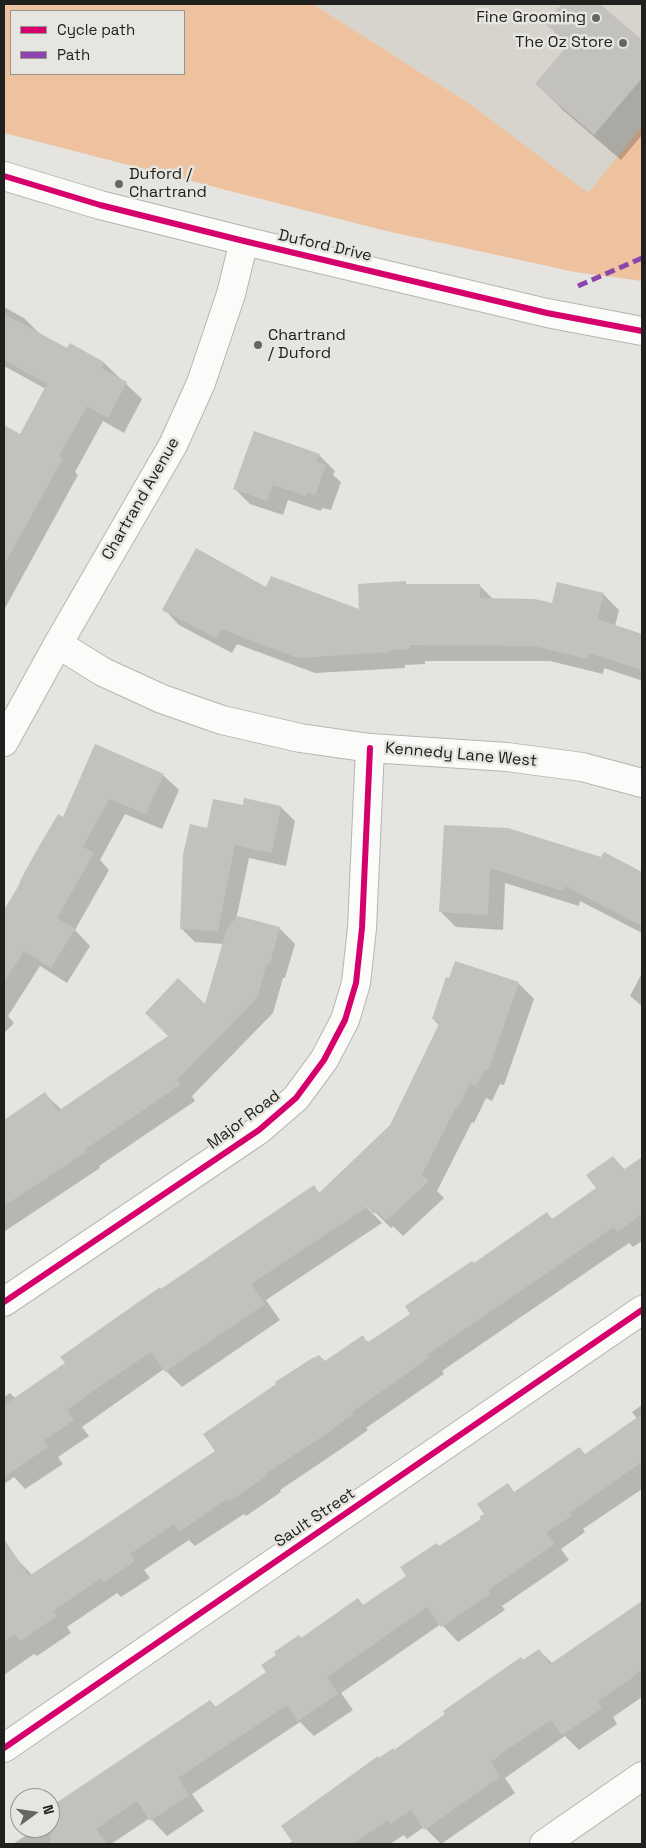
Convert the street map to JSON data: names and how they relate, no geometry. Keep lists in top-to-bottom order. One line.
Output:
{"streets":{"street":["Duford Drive","Chartrand Avenue","Kennedy Lane West","Major Road","Sault Street"]},"crossings":[["Duford Drive","Chartrand Avenue"],["Chartrand Avenue","Kennedy Lane West"],["Kennedy Lane West","Major Road"]],"places":["Fine Grooming","The Oz Store","Duford / Chartrand","Chartrand / Duford"],"legend":["Cycle path","Path"],"north":"right"}
